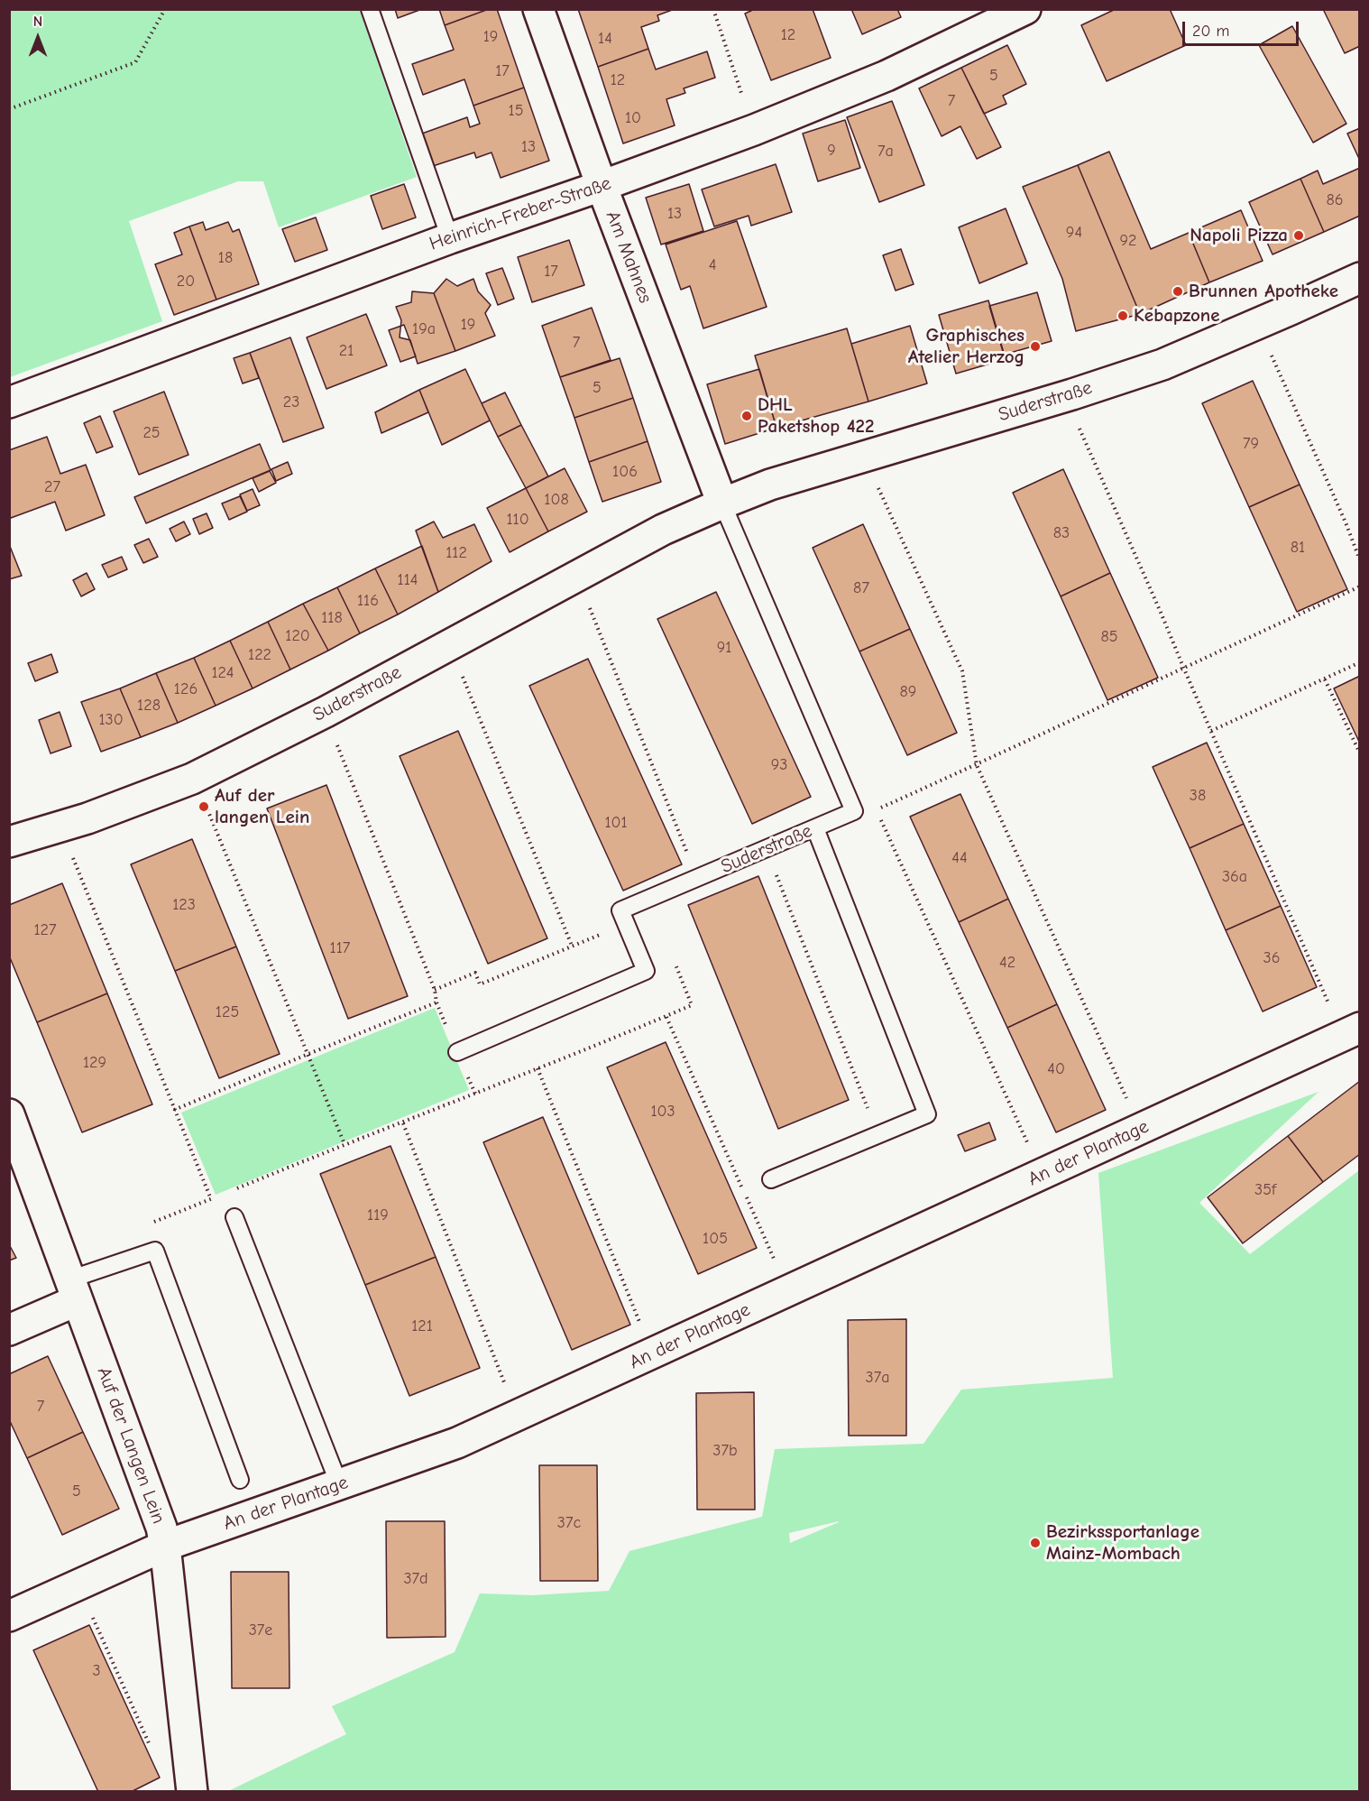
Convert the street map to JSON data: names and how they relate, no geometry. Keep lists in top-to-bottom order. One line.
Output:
{"streets":{"street":["Heinrich-Freber-Straße","Am Mahnes","Suderstraße","An der Plantage","Auf der Langen Lein"]},"crossings":[["Heinrich-Freber-Straße","Am Mahnes"],["Am Mahnes","Suderstraße"],["An der Plantage","Auf der Langen Lein"]],"places":["Napoli Pizza","Brunnen Apotheke","Kebapzone","Graphisches Atelier Herzog","DHL Paketshop 422","Auf der langen Lein","Bezirkssportanlage Mainz-Mombach"],"house_numbers":["12","19","14","17","5","12","7","15","10","13","9","7a","86","13","94","92","18","4","17","20","19","19a","7","21","5","23","25","79","106","27","108","110","83","81","112","114","87","116","118","120","85","91","122","124","126","89","128","130","93","38","101","44","36a","123","127","117","36","42","125","129","40","103","35f","119","105","121","37a","7","37b","5","37c","37d","37e","3"],"scale_bar":"20 m","north":"top"}
